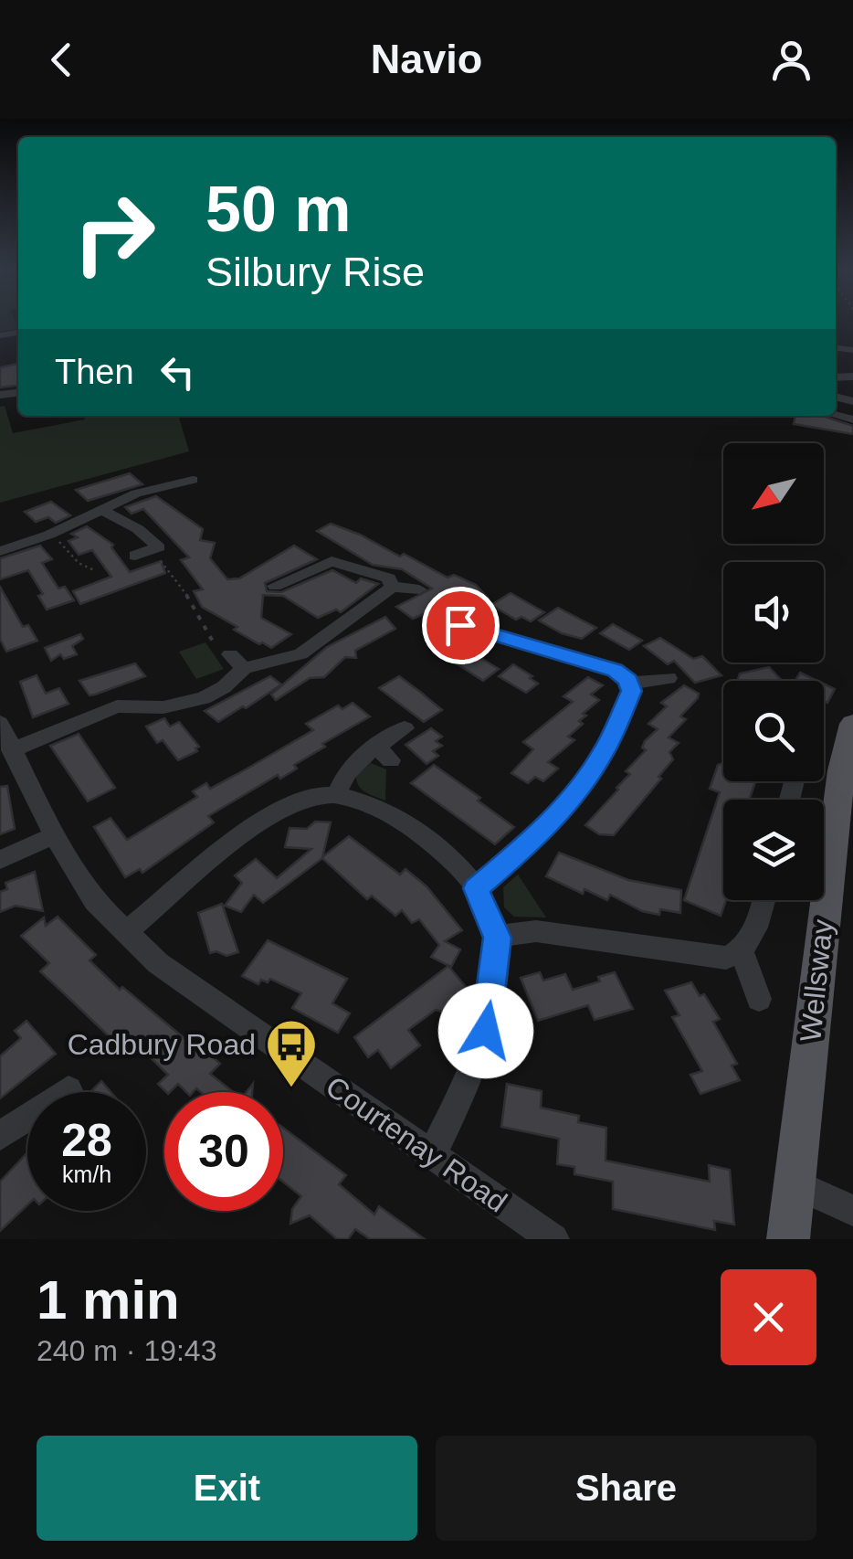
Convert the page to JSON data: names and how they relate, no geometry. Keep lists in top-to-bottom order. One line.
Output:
{"streets":{"main road":["Wellsway"],"street":["Courtenay Road"]},"places":{"bus stop":["Cadbury Road"]},"north":"bottom left","page":{"header":"Navio","turn":["50 m","Silbury Rise"],"then":"Then","speed":"28 km/h","limit":"30","heading":["1 min","240 m · 19:43"],"buttons":["Exit","Share"]}}
